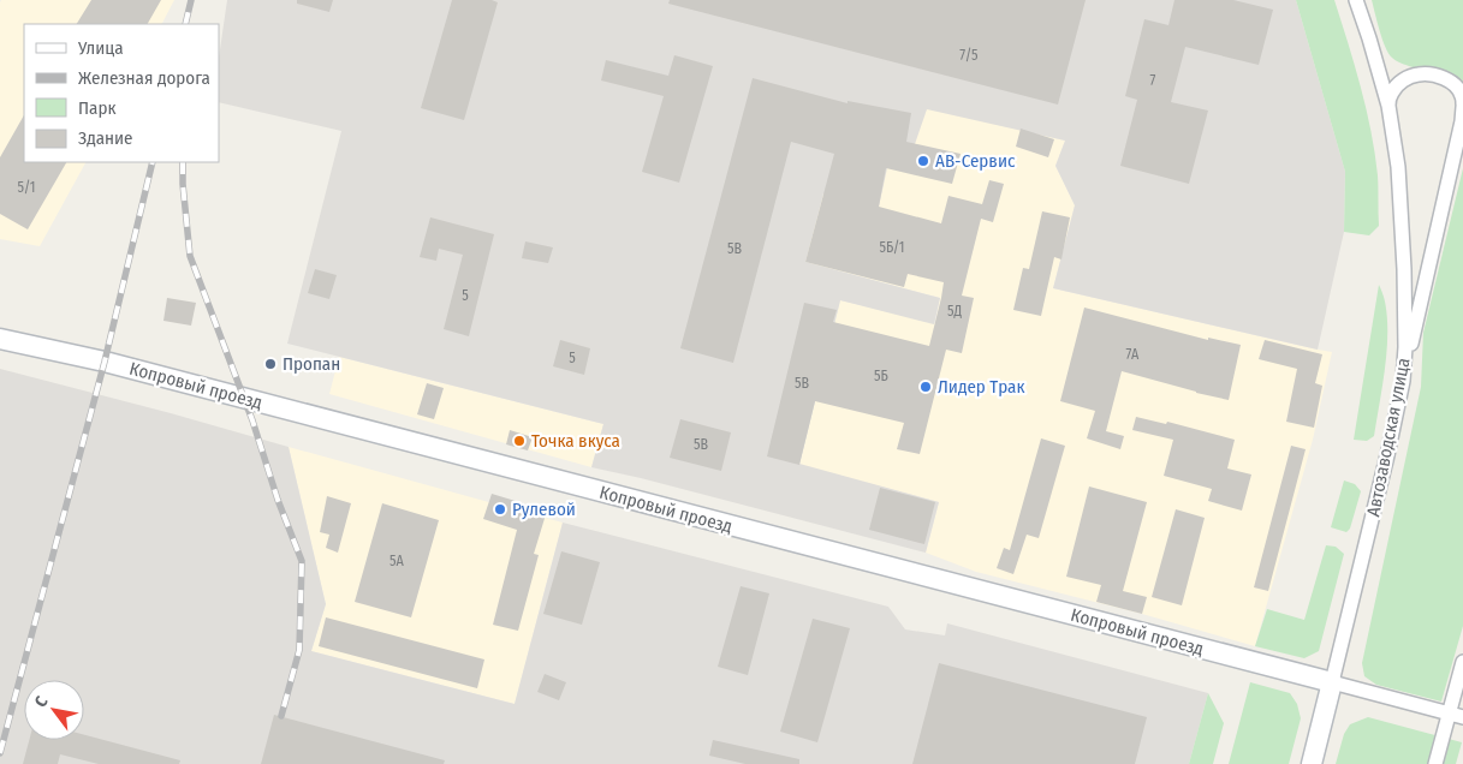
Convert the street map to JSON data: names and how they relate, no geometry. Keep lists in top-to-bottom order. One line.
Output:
{"streets":{"main road":["Копровый проезд","Автозаводская улица"]},"crossings":[["Копровый проезд","Автозаводская улица"]],"places":["АВ-Сервис","Пропан","Лидер Трак","Точка вкуса","Рулевой"],"house_numbers":["7/5","7","5/1","5Б/1","5В","5","5Д","7А","5","5Б","5В","5В","5А"],"legend":["Улица","Железная дорога","Парк","Здание"],"north":"top left"}
